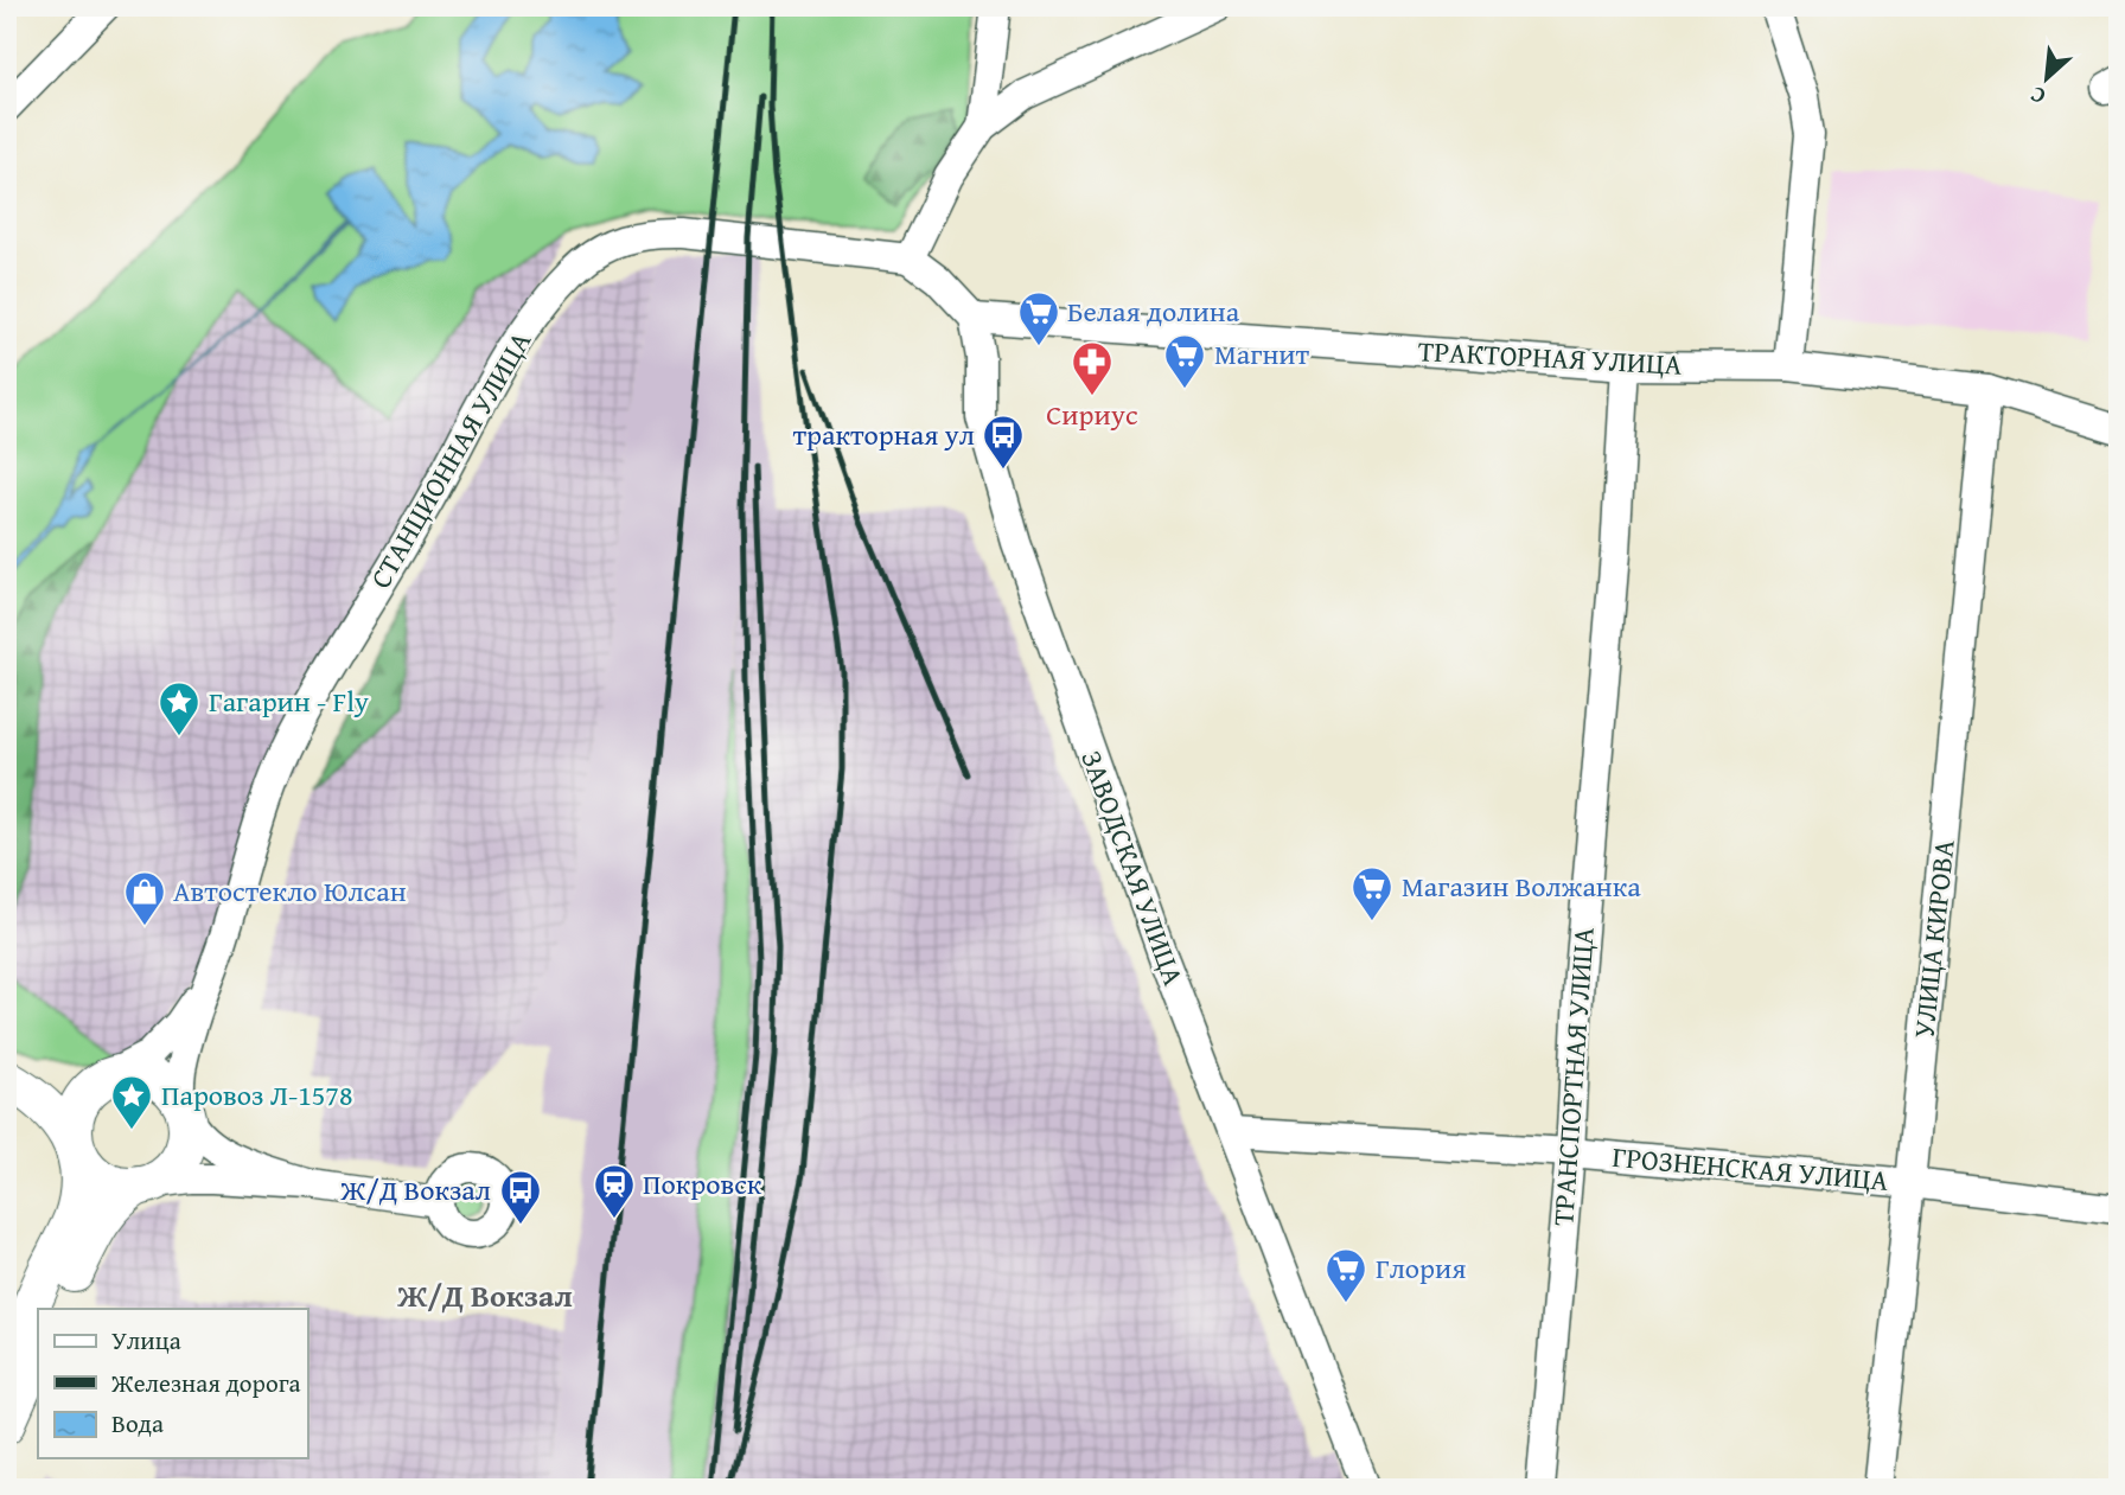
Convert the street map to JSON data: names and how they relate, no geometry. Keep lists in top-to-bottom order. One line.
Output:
{"streets":{"street":["ТРАКТОРНАЯ УЛИЦА","СТАНЦИОННАЯ УЛИЦА","ЗАВОДСКАЯ УЛИЦА","УЛИЦА КИРОВА","ТРАНСПОРТНАЯ УЛИЦА","ГРОЗНЕНСКАЯ УЛИЦА"]},"crossings":[["ТРАКТОРНАЯ УЛИЦА","ЗАВОДСКАЯ УЛИЦА"],["ТРАКТОРНАЯ УЛИЦА","УЛИЦА КИРОВА"],["ТРАКТОРНАЯ УЛИЦА","ТРАНСПОРТНАЯ УЛИЦА"],["ЗАВОДСКАЯ УЛИЦА","ГРОЗНЕНСКАЯ УЛИЦА"],["УЛИЦА КИРОВА","ГРОЗНЕНСКАЯ УЛИЦА"],["ТРАНСПОРТНАЯ УЛИЦА","ГРОЗНЕНСКАЯ УЛИЦА"]],"districts":["Ж/Д Вокзал"],"places":{"supermarket":["Белая долина","Магнит","Магазин Волжанка","Глория"],"pharmacy":["Сириус"],"bus stop":["тракторная ул","Ж/Д Вокзал"],"place":["Гагарин - Fly","Паровоз Л-1578"],"shop":["Автостекло Юлсан"],"station":["Покровск"]},"legend":["Улица","Железная дорога","Вода"],"north":"bottom left"}
